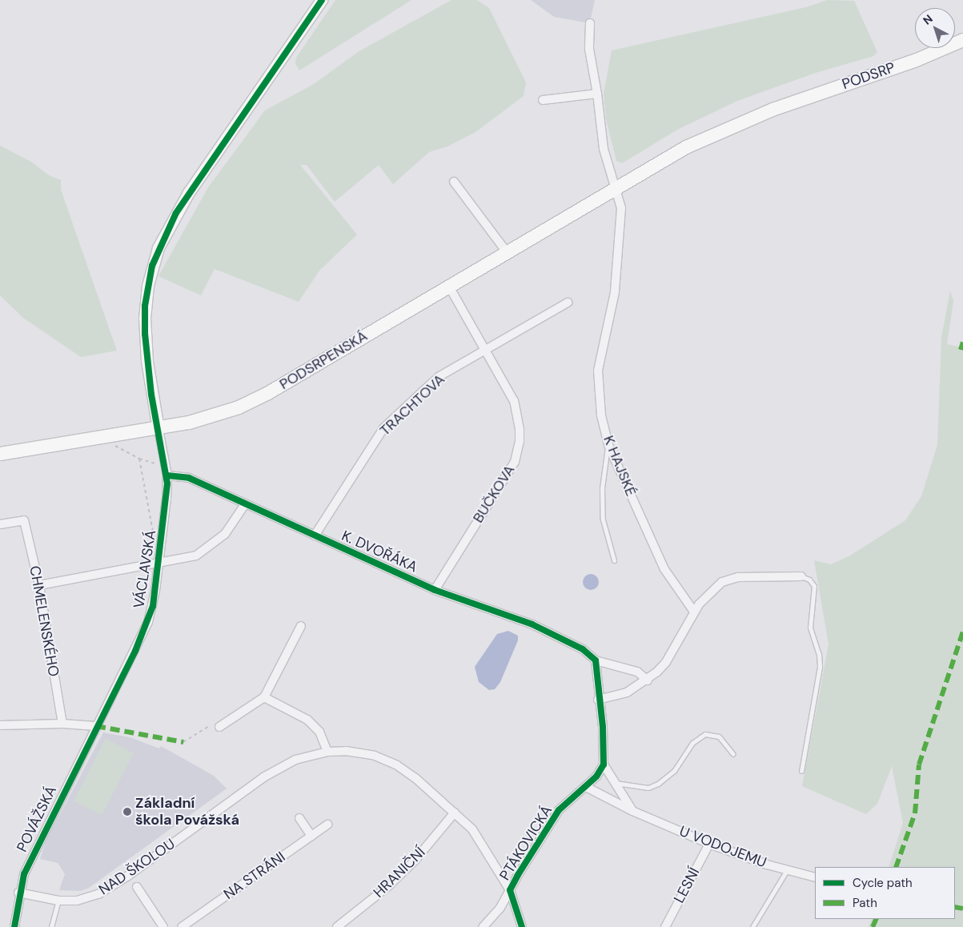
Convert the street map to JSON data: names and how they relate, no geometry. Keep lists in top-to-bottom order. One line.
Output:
{"streets":{"main road":["PODSRP","PODSRPENSKÁ"],"street":["TRACHTOVA","K HAJSKÉ","BUČKOVA","K. DVOŘÁKA","VÁCLAVSKÁ","CHMELENSKÉHO","POVÁŽSKÁ","PTÁKOVICKÁ","U VODOJEMU","NAD ŠKOLOU","HRANIČNÍ","NA STRÁNI","LESNÍ"]},"crossings":[["PODSRP","PODSRPENSKÁ"],["PODSRP","K HAJSKÉ"],["PODSRPENSKÁ","K HAJSKÉ"],["PODSRPENSKÁ","BUČKOVA"],["PODSRPENSKÁ","VÁCLAVSKÁ"],["TRACHTOVA","BUČKOVA"],["TRACHTOVA","K. DVOŘÁKA"],["BUČKOVA","K. DVOŘÁKA"],["K. DVOŘÁKA","VÁCLAVSKÁ"],["VÁCLAVSKÁ","CHMELENSKÉHO"],["VÁCLAVSKÁ","POVÁŽSKÁ"],["POVÁŽSKÁ","NAD ŠKOLOU"],["PTÁKOVICKÁ","U VODOJEMU"],["PTÁKOVICKÁ","NAD ŠKOLOU"],["U VODOJEMU","LESNÍ"],["NAD ŠKOLOU","HRANIČNÍ"]],"places":["Základní škola Povážská"],"legend":["Cycle path","Path"],"north":"top left"}
